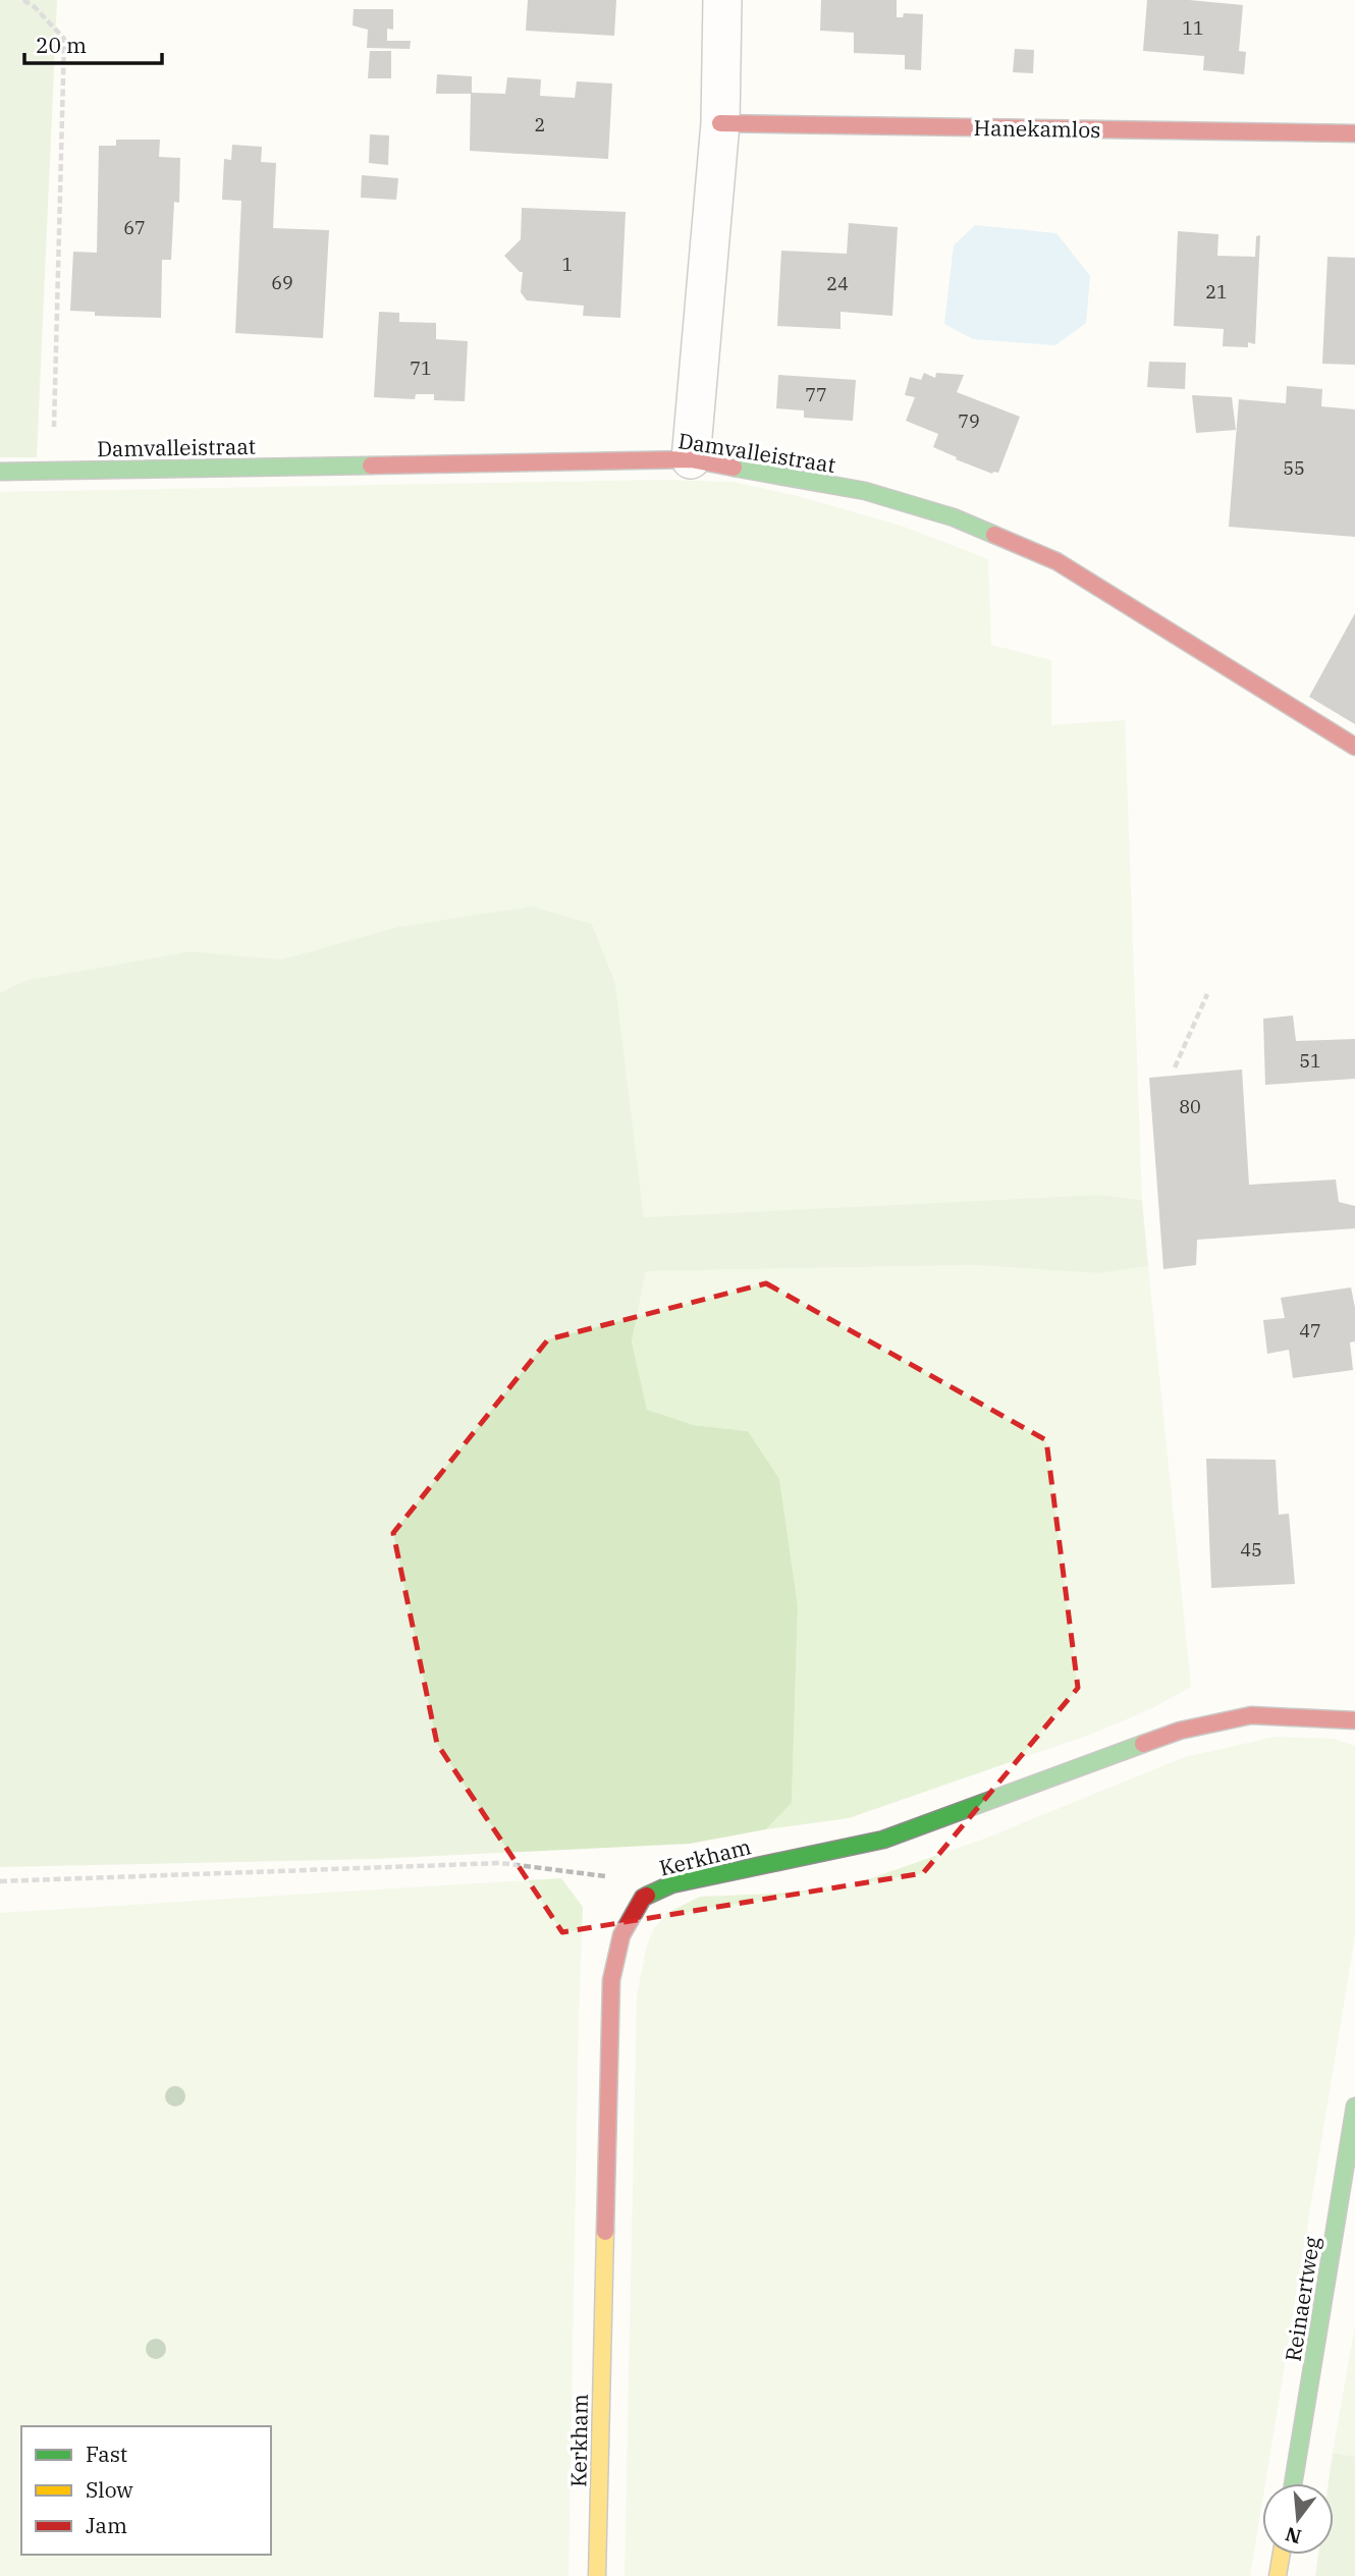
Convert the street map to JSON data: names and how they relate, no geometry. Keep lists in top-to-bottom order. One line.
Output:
{"streets":{"street":["Hanekamlos","Damvalleistraat","Kerkham","Reinaertweg"]},"house_numbers":["11","2","67","1","69","24","21","71","77","79","55","51","80","47","45"],"legend":["Fast","Slow","Jam"],"scale_bar":"20 m","north":"bottom"}
